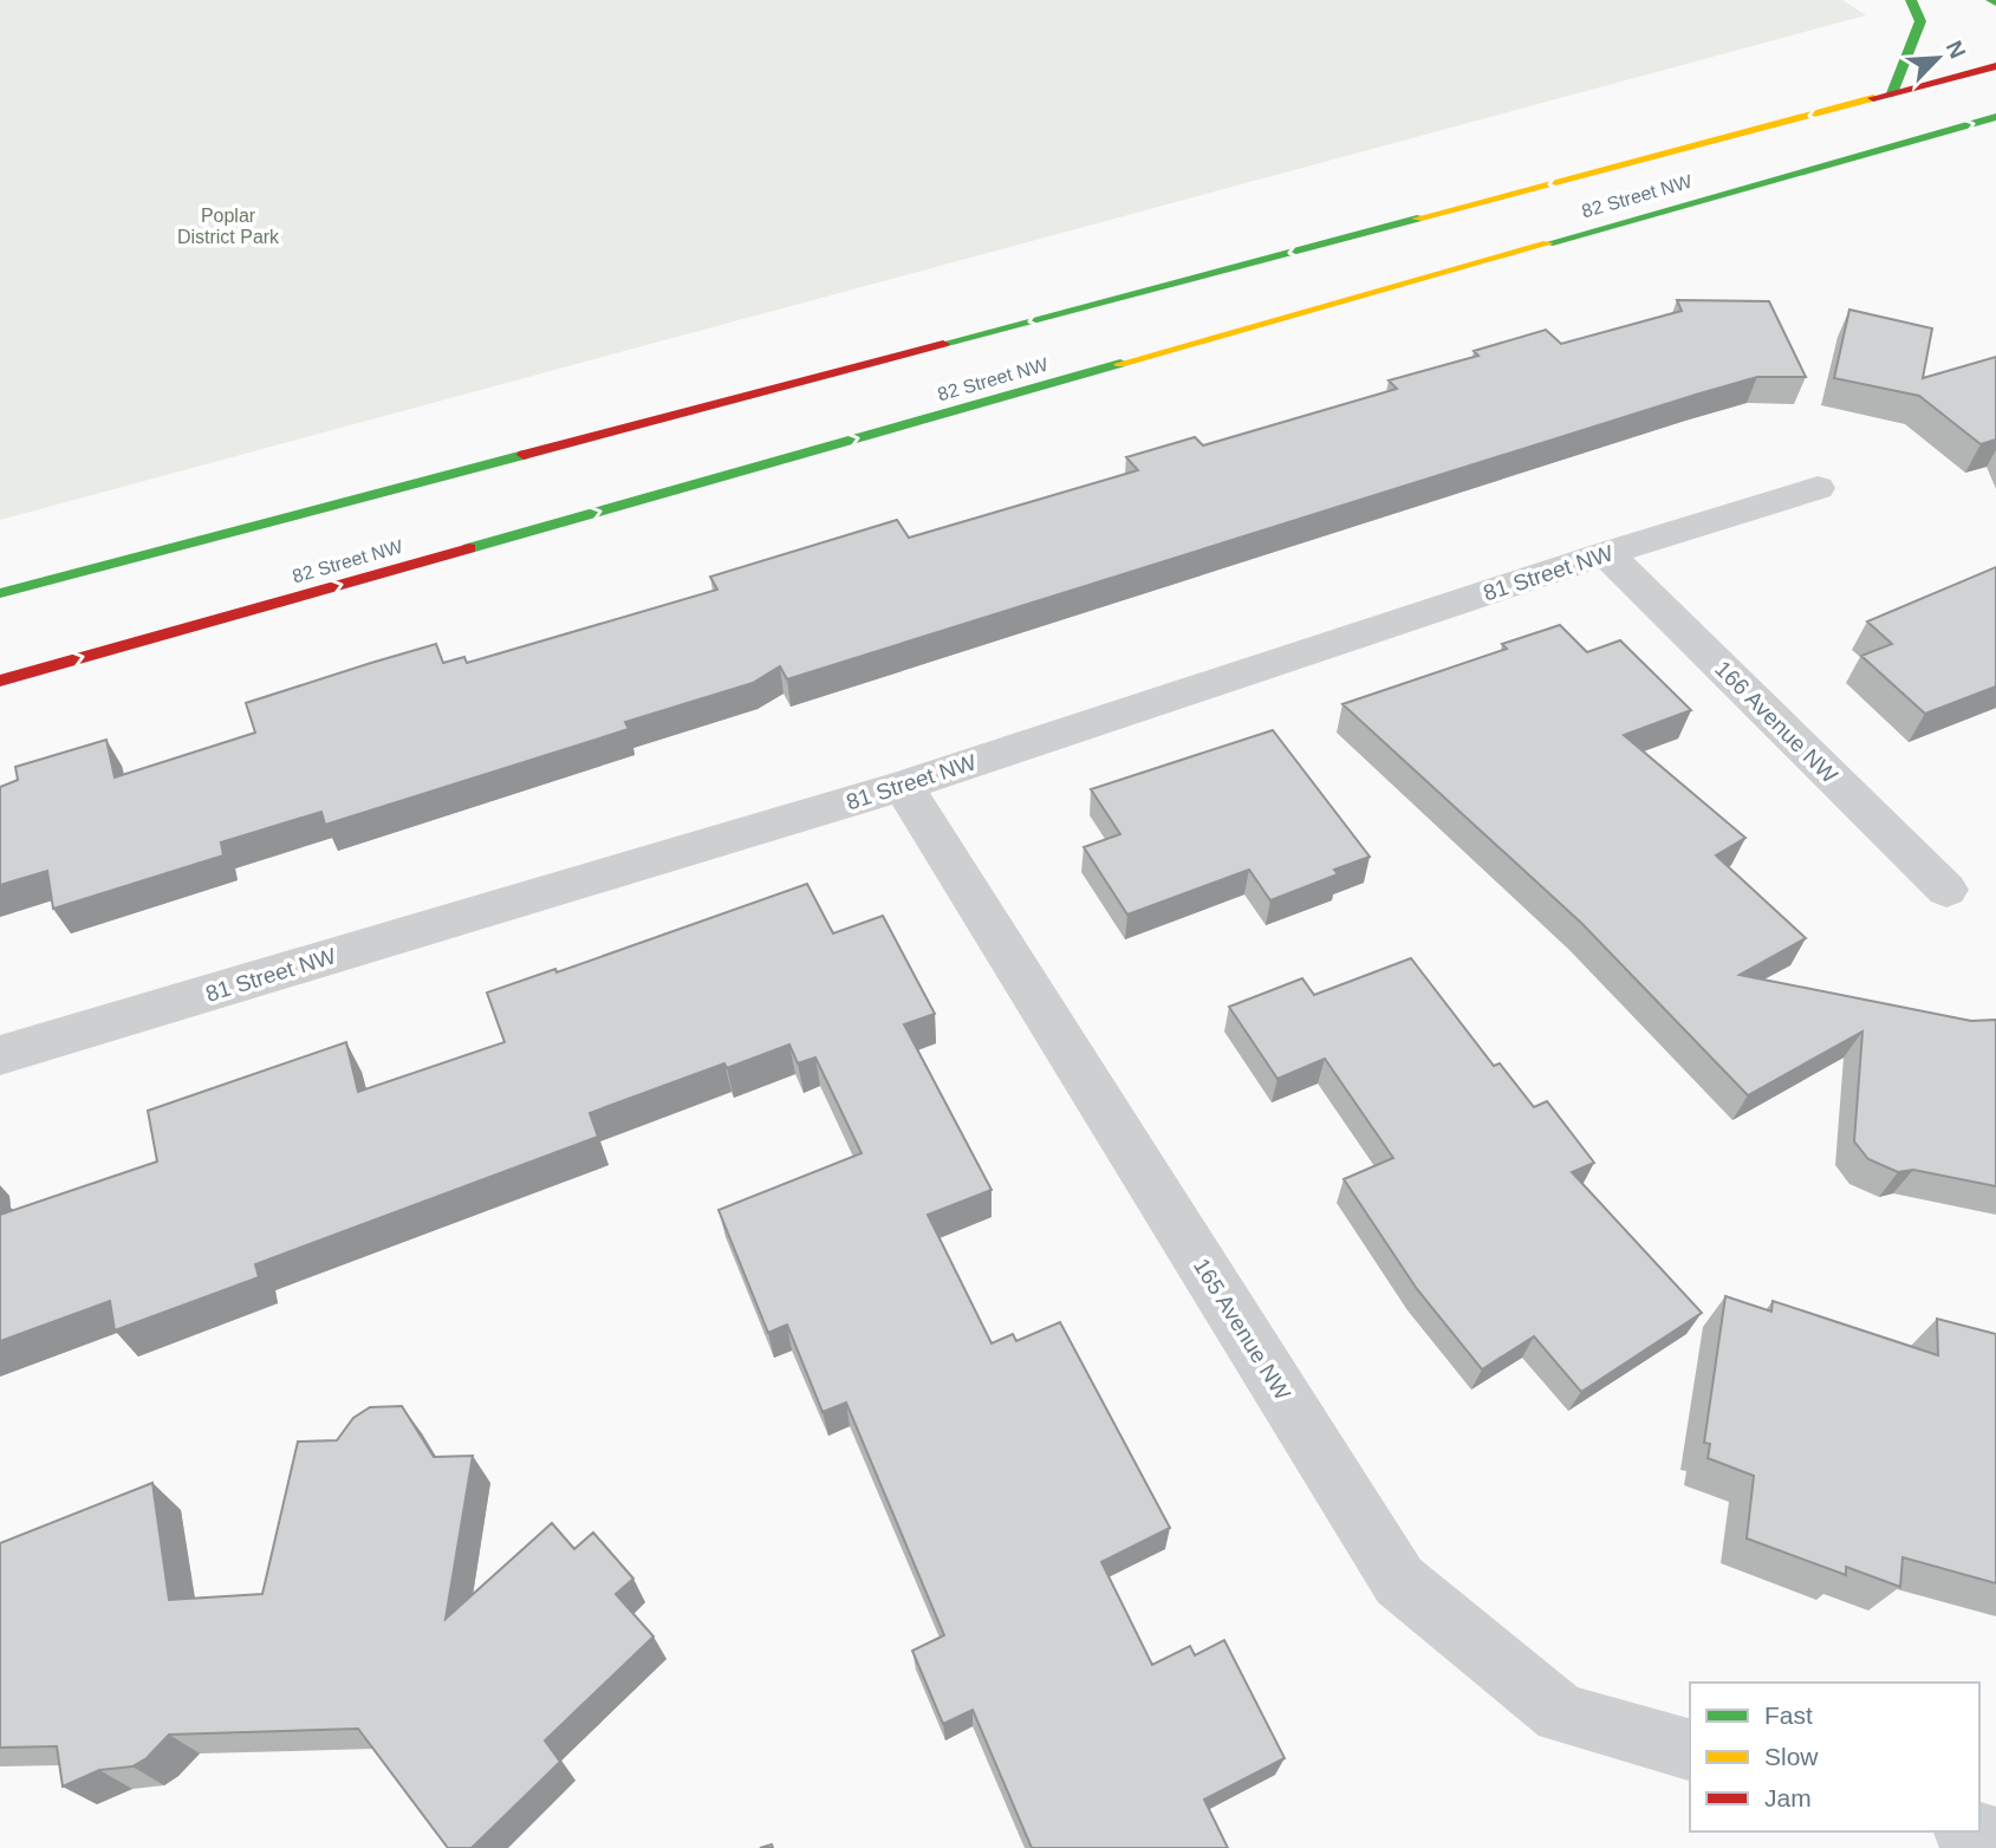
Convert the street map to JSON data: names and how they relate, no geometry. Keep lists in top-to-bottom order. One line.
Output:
{"streets":{"main road":["82 Street NW"],"street":["81 Street NW","166 Avenue NW","165 Avenue NW"]},"crossings":[["81 Street NW","166 Avenue NW"],["81 Street NW","165 Avenue NW"]],"parks":["Poplar District Park"],"legend":["Fast","Slow","Jam"],"north":"top right"}
